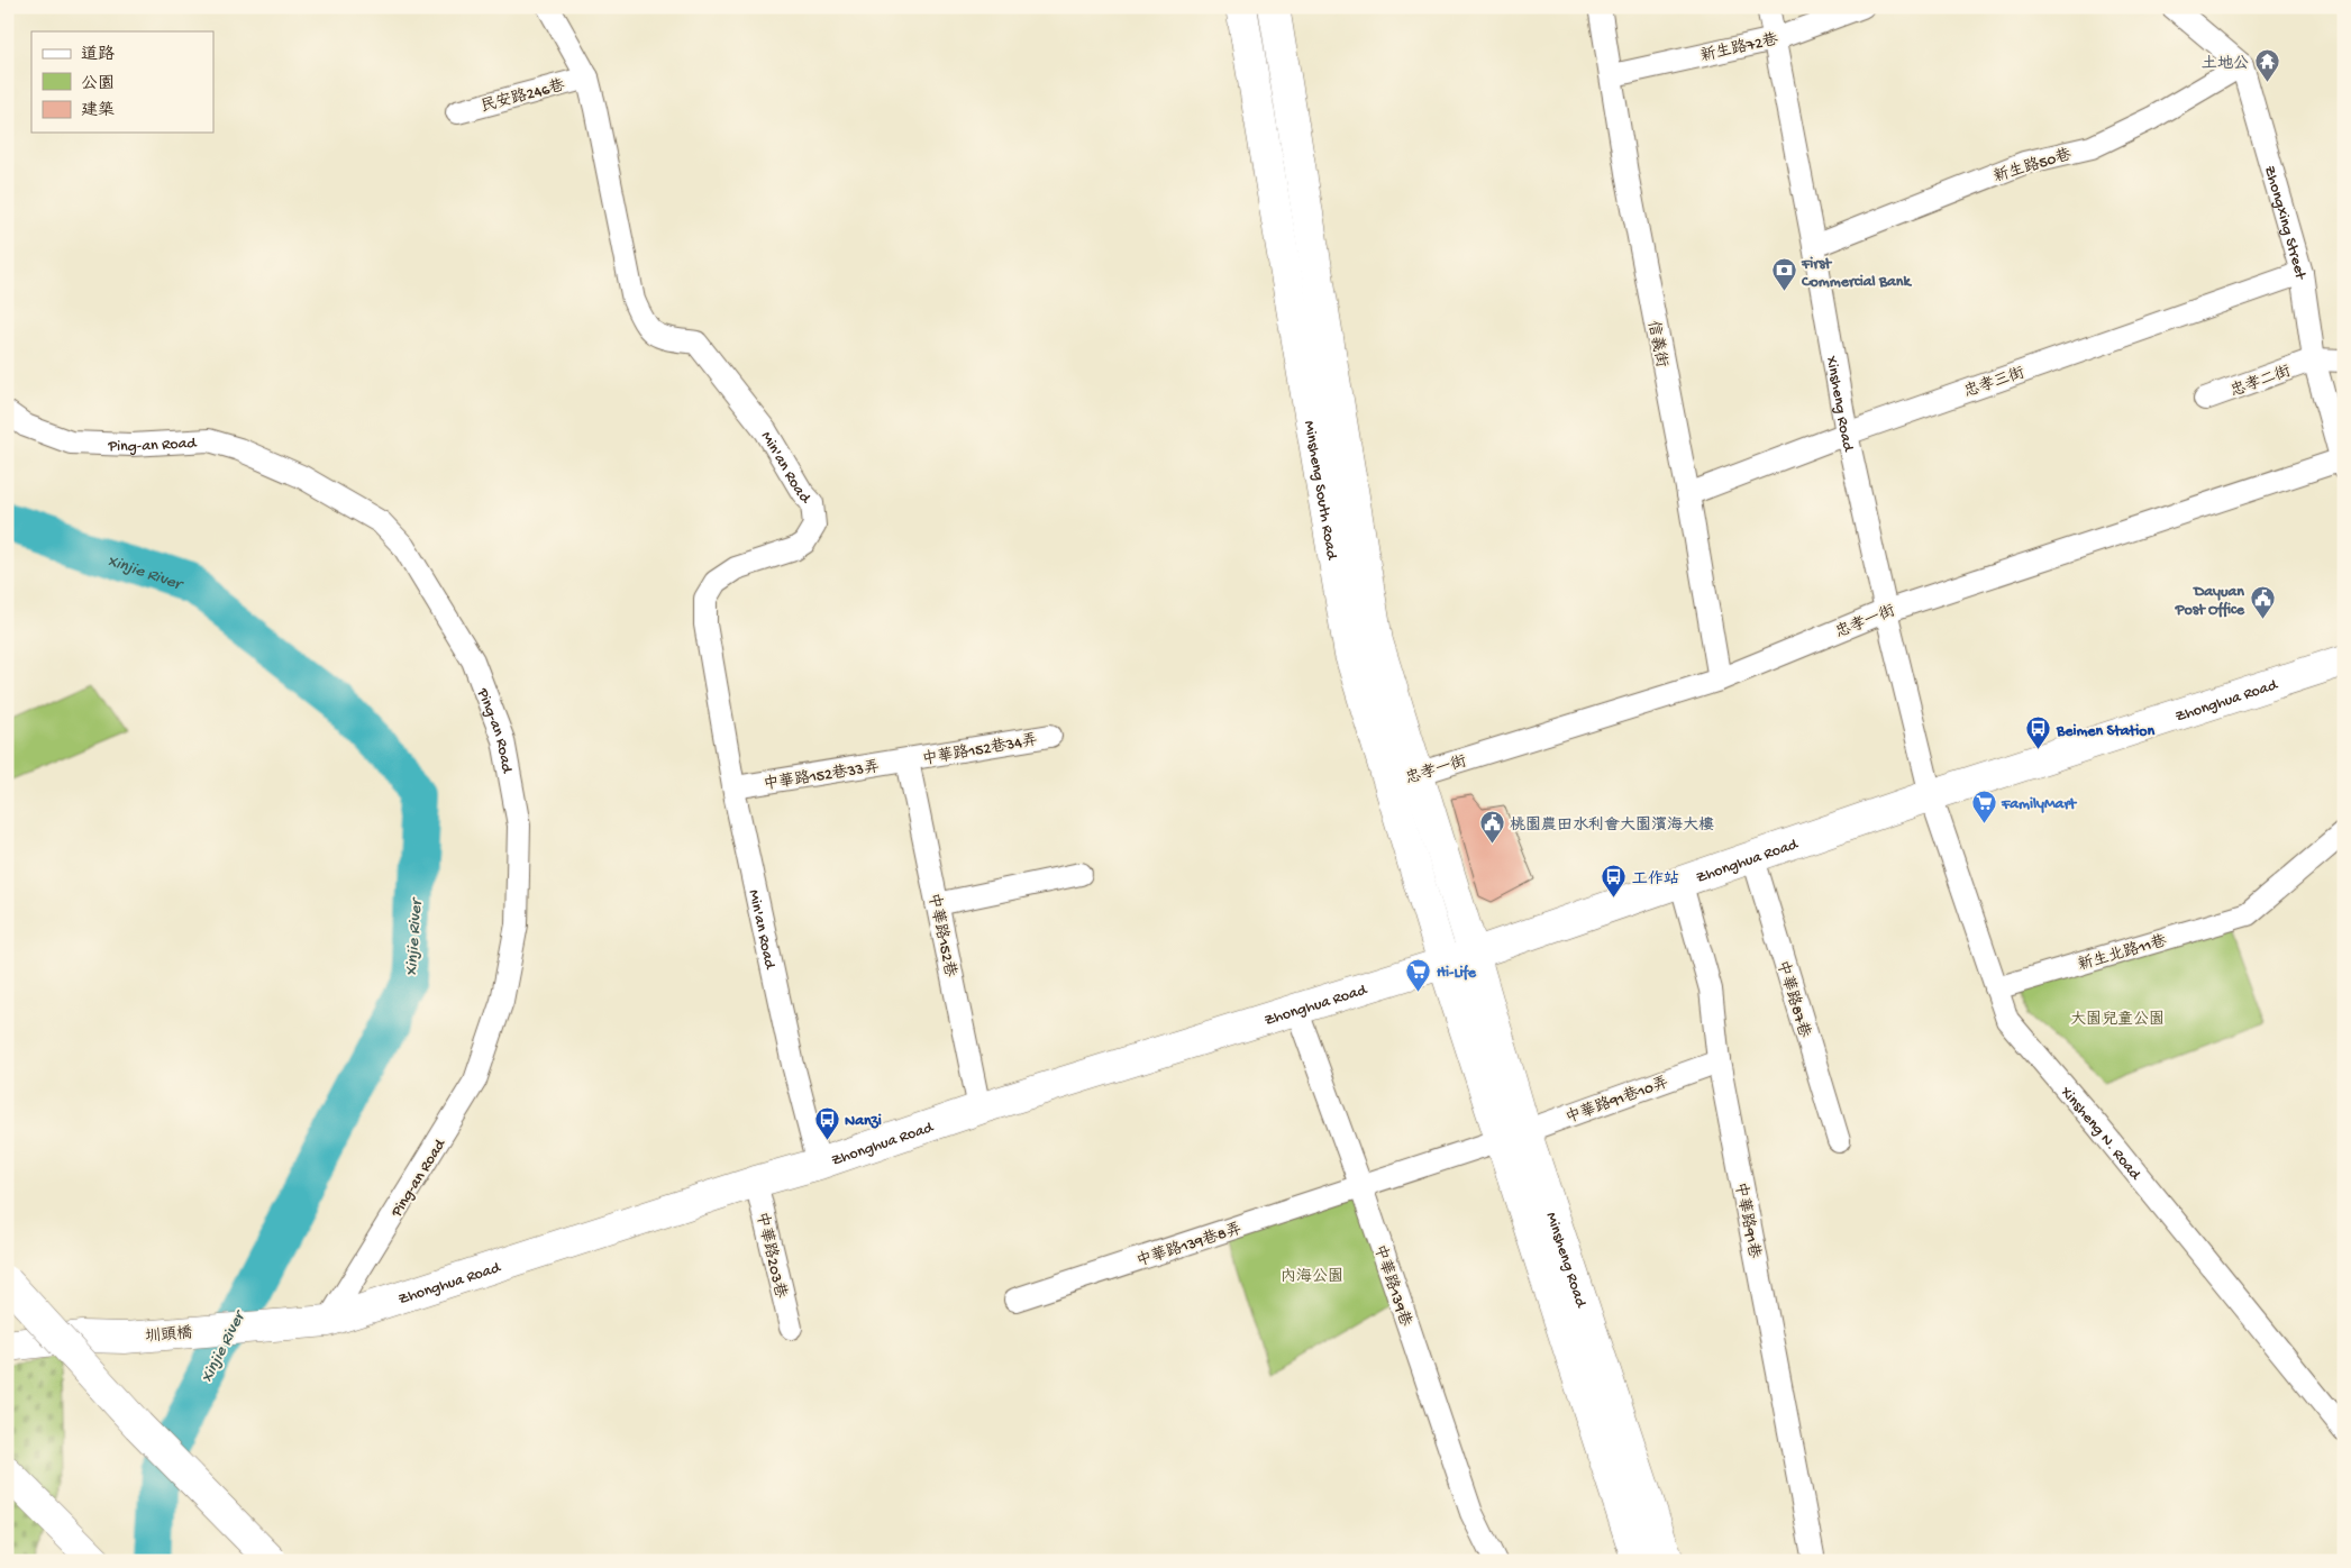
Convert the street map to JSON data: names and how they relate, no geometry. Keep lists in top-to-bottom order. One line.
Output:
{"streets":{"main road":["Minsheng South Road","Zhonghua Road","Minsheng Road","圳頭橋"],"street":["新生路72巷","民安路246巷","新生路50巷","Zhongxing Street","信義街","忠孝二街","忠孝三街","Xinsheng Road","Ping-an Road","Min'an Road","忠孝一街","中華路152巷34弄","中華路152巷33弄","中華路152巷","新生北路11巷","中華路87巷","中華路91巷10弄","Xinsheng N. Road","中華路91巷","中華路139巷8弄","中華路203巷","中華路139巷"]},"crossings":[["新生路72巷","信義街"],["新生路72巷","Xinsheng Road"],["民安路246巷","Min'an Road"],["新生路50巷","Zhongxing Street"],["新生路50巷","Xinsheng Road"],["Zhongxing Street","忠孝二街"],["Zhongxing Street","忠孝三街"],["Zhongxing Street","忠孝一街"],["信義街","忠孝三街"],["信義街","忠孝一街"],["忠孝三街","Xinsheng Road"],["Xinsheng Road","忠孝一街"],["Xinsheng Road","Zhonghua Road"],["Xinsheng Road","Xinsheng N. Road"],["Ping-an Road","Zhonghua Road"],["Min'an Road","Zhonghua Road"],["Min'an Road","中華路152巷33弄"],["Minsheng South Road","忠孝一街"],["Minsheng South Road","Zhonghua Road"],["Minsheng South Road","Minsheng Road"],["Zhonghua Road","中華路152巷"],["Zhonghua Road","中華路87巷"],["Zhonghua Road","Xinsheng N. Road"],["Zhonghua Road","中華路91巷"],["Zhonghua Road","中華路203巷"],["Zhonghua Road","Minsheng Road"],["Zhonghua Road","中華路139巷"],["Zhonghua Road","圳頭橋"],["中華路152巷34弄","中華路152巷33弄"],["中華路152巷34弄","中華路152巷"],["中華路152巷33弄","中華路152巷"],["新生北路11巷","Xinsheng N. Road"],["中華路91巷10弄","中華路91巷"],["中華路91巷10弄","中華路139巷8弄"],["中華路91巷10弄","Minsheng Road"],["中華路91巷10弄","中華路139巷"],["中華路139巷8弄","中華路139巷"]],"water":["Xinjie River"],"parks":["大園兒童公園","內海公園"],"places":{"temple":["土地公"],"bank":["First Commercial Bank"],"public building":["Dayuan Post Office","桃園農田水利會大園濱海大樓"],"bus stop":["Beimen Station","工作站","Nanzi"],"supermarket":["FamilyMart","Hi-Life"]},"legend":["道路","公園","建築"]}
